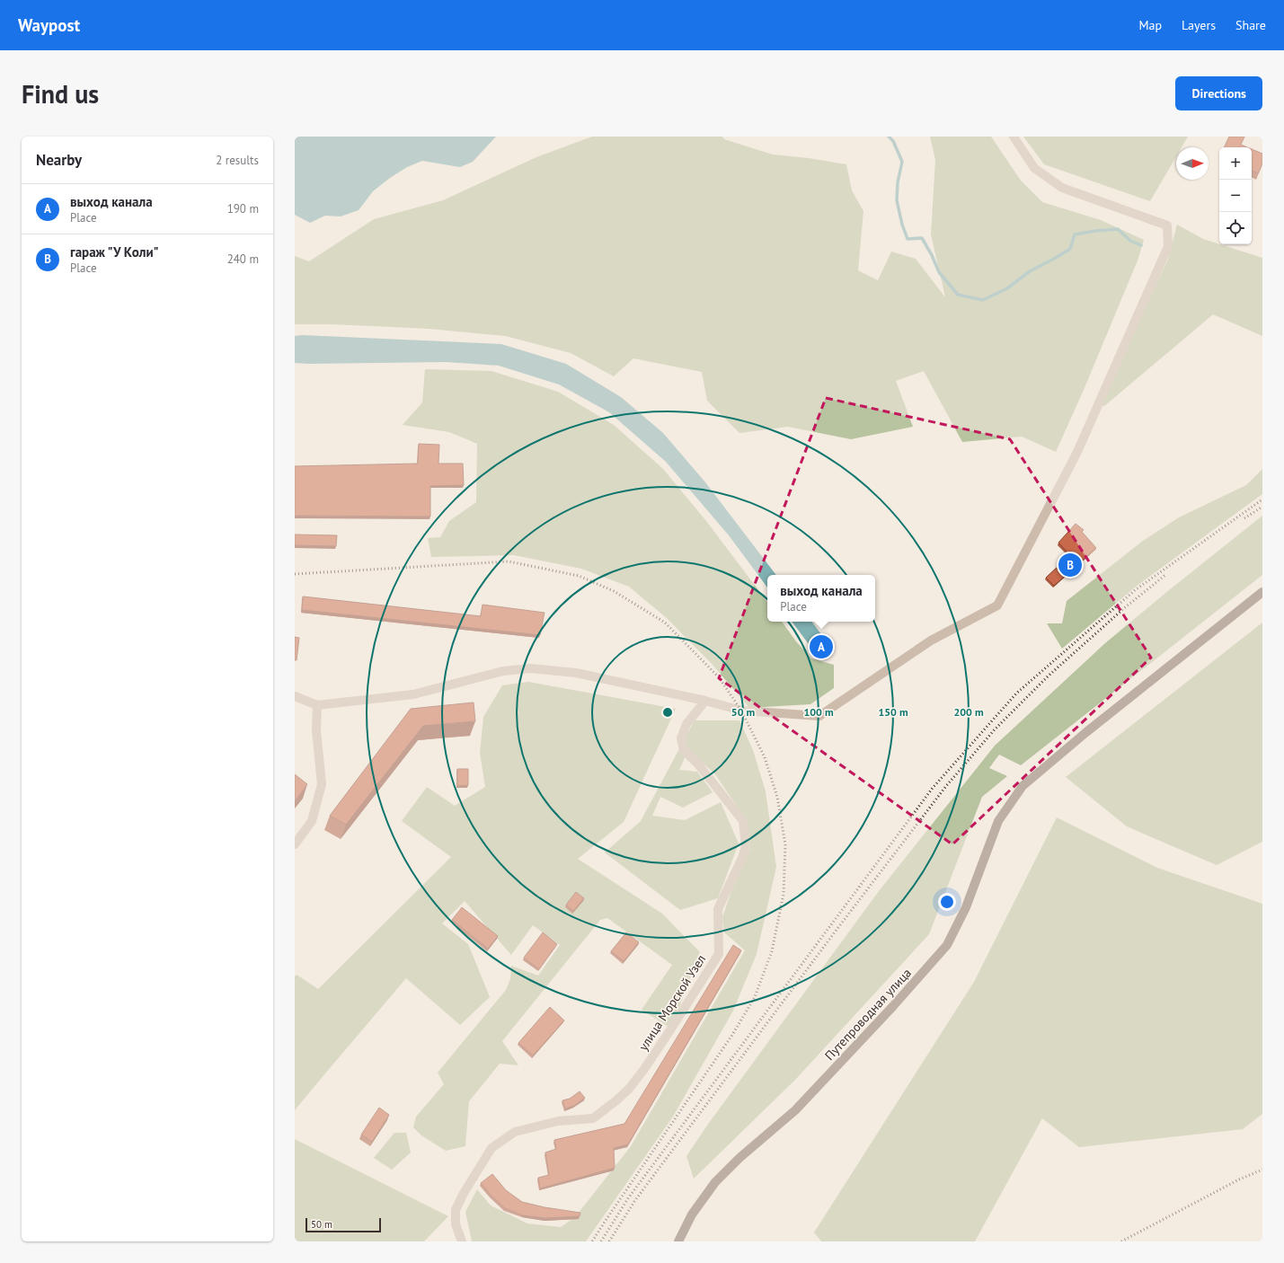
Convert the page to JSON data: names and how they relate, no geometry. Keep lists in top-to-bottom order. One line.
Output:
{"streets":{"main road":["Путепроводная улица"],"street":["улица Морской Узел"]},"scale_bar":"50 m","north":"right","page":{"header":"Waypost","nav":["Map","Layers","Share"],"buttons":"Directions","title":"Find us","heading":["Nearby","2 results"],"map_buttons":["+","−"],"list":[{"mark":"A","name":"выход канала","note":"Place","value":"190 m"},{"mark":"B","name":"гараж \"У Коли\"","note":"Place","value":"240 m"}],"pins":["B","A"],"popup":["выход канала","Place"],"scale":"50 m"},"rings":["50 m","100 m","150 m","200 m"]}
